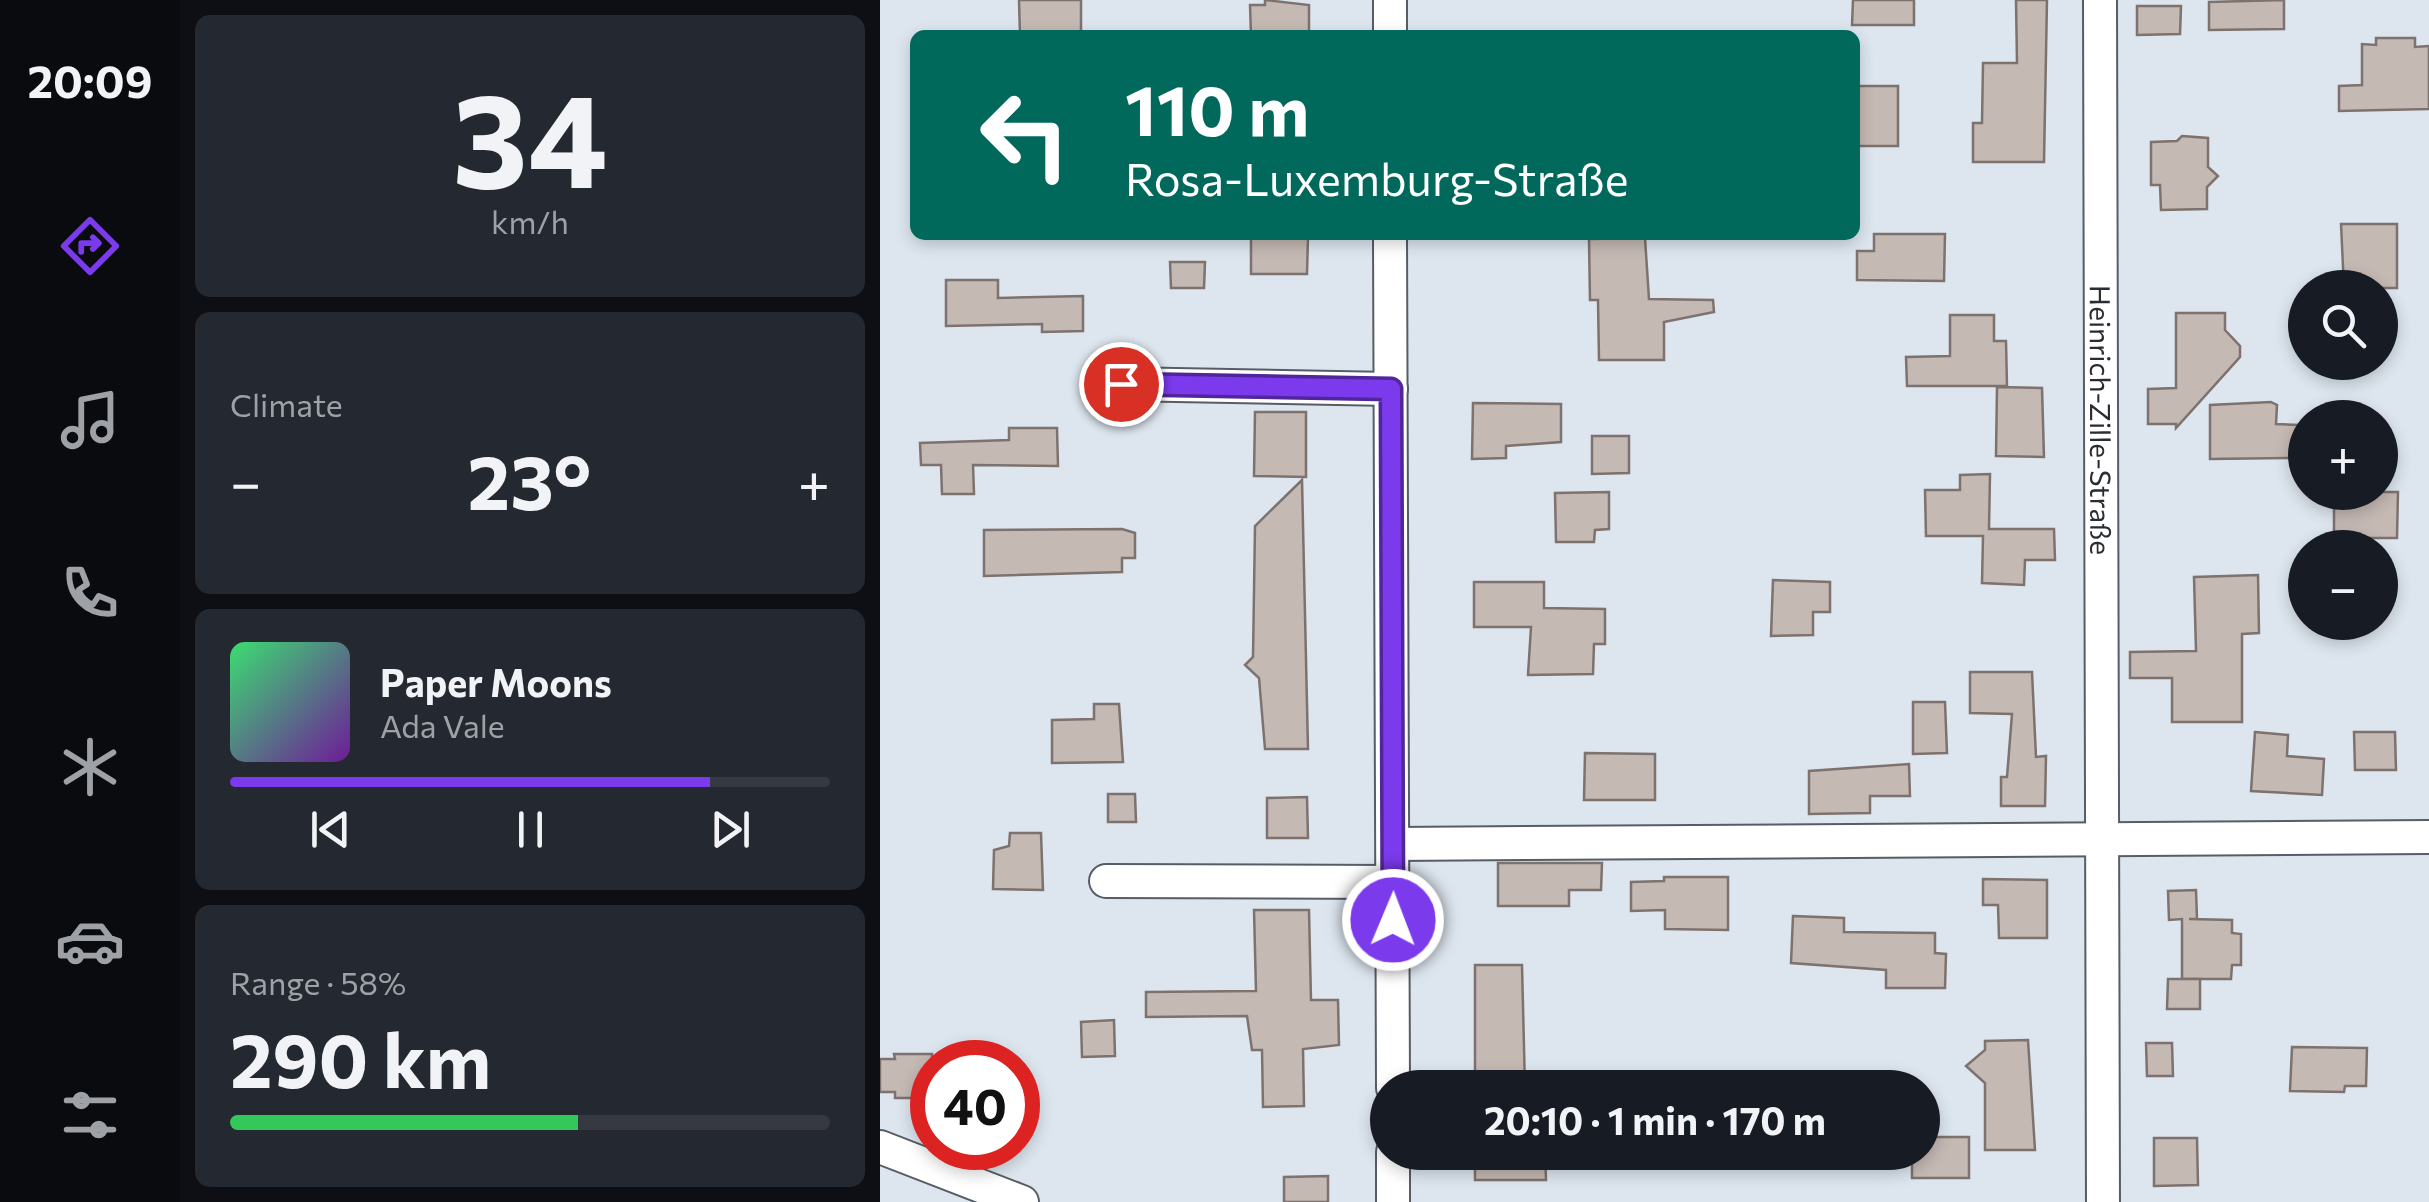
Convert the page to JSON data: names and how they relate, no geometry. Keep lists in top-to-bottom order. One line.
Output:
{"streets":{"street":["Heinrich-Zille-Straße"]},"page":{"tabs":"20:09","tile":[["34","km/h"],"Climate",["Range · 58%","290 km"]],"turn":["110 m","Rosa-Luxemburg-Straße"],"map_buttons":["+","−"],"heat":["−","23°","+"],"song":["Paper Moons","Ada Vale"],"limit":"40","trip":"20:10 · 1 min · 170 m"}}
